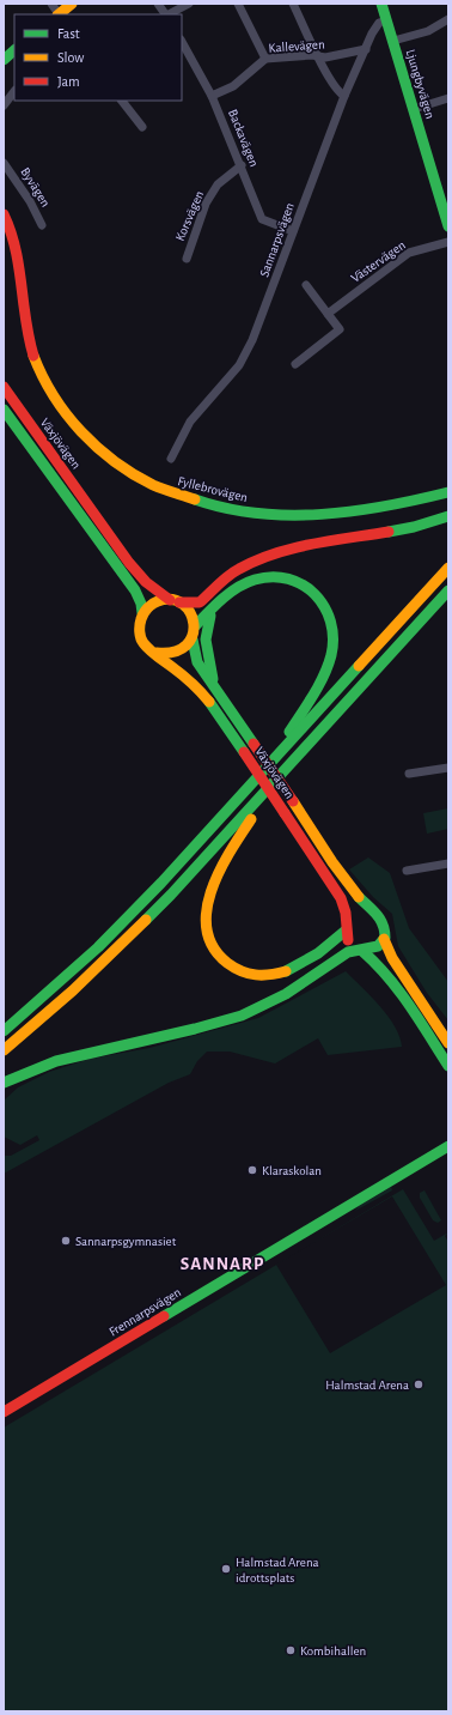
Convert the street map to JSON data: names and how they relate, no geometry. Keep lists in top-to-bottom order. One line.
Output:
{"streets":{"main road":["Ljungbyvägen","Växjövägen","Fyllebrovägen","Frennarpsvägen"],"street":["Kallevägen","Backavägen","Byvägen","Korsvägen","Sannarpsvägen","Västervägen"]},"crossings":[["Kallevägen","Backavägen"],["Kallevägen","Sannarpsvägen"],["Ljungbyvägen","Sannarpsvägen"],["Backavägen","Korsvägen"],["Backavägen","Sannarpsvägen"]],"districts":["SANNARP"],"places":["Klaraskolan","Sannarpsgymnasiet","Halmstad Arena","Halmstad Arena idrottsplats","Kombihallen"],"legend":["Fast","Slow","Jam"]}
